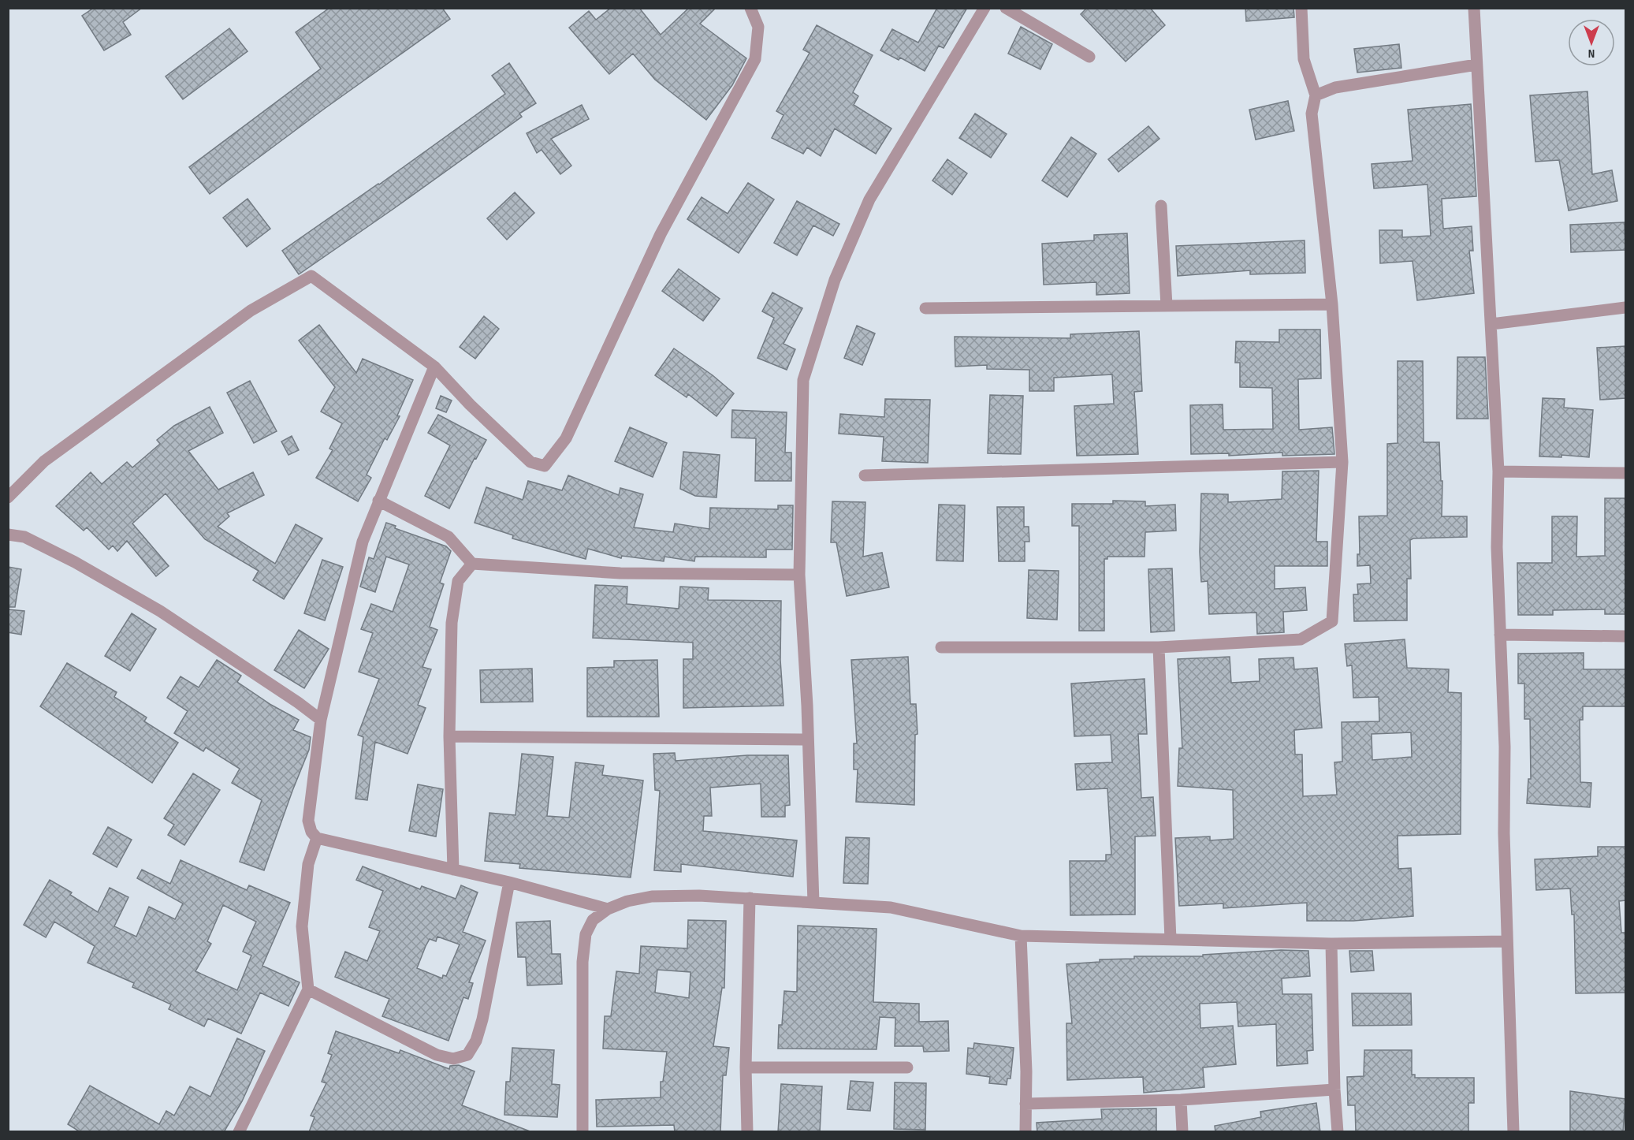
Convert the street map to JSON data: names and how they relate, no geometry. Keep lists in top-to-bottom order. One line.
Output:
{"north":"bottom"}
